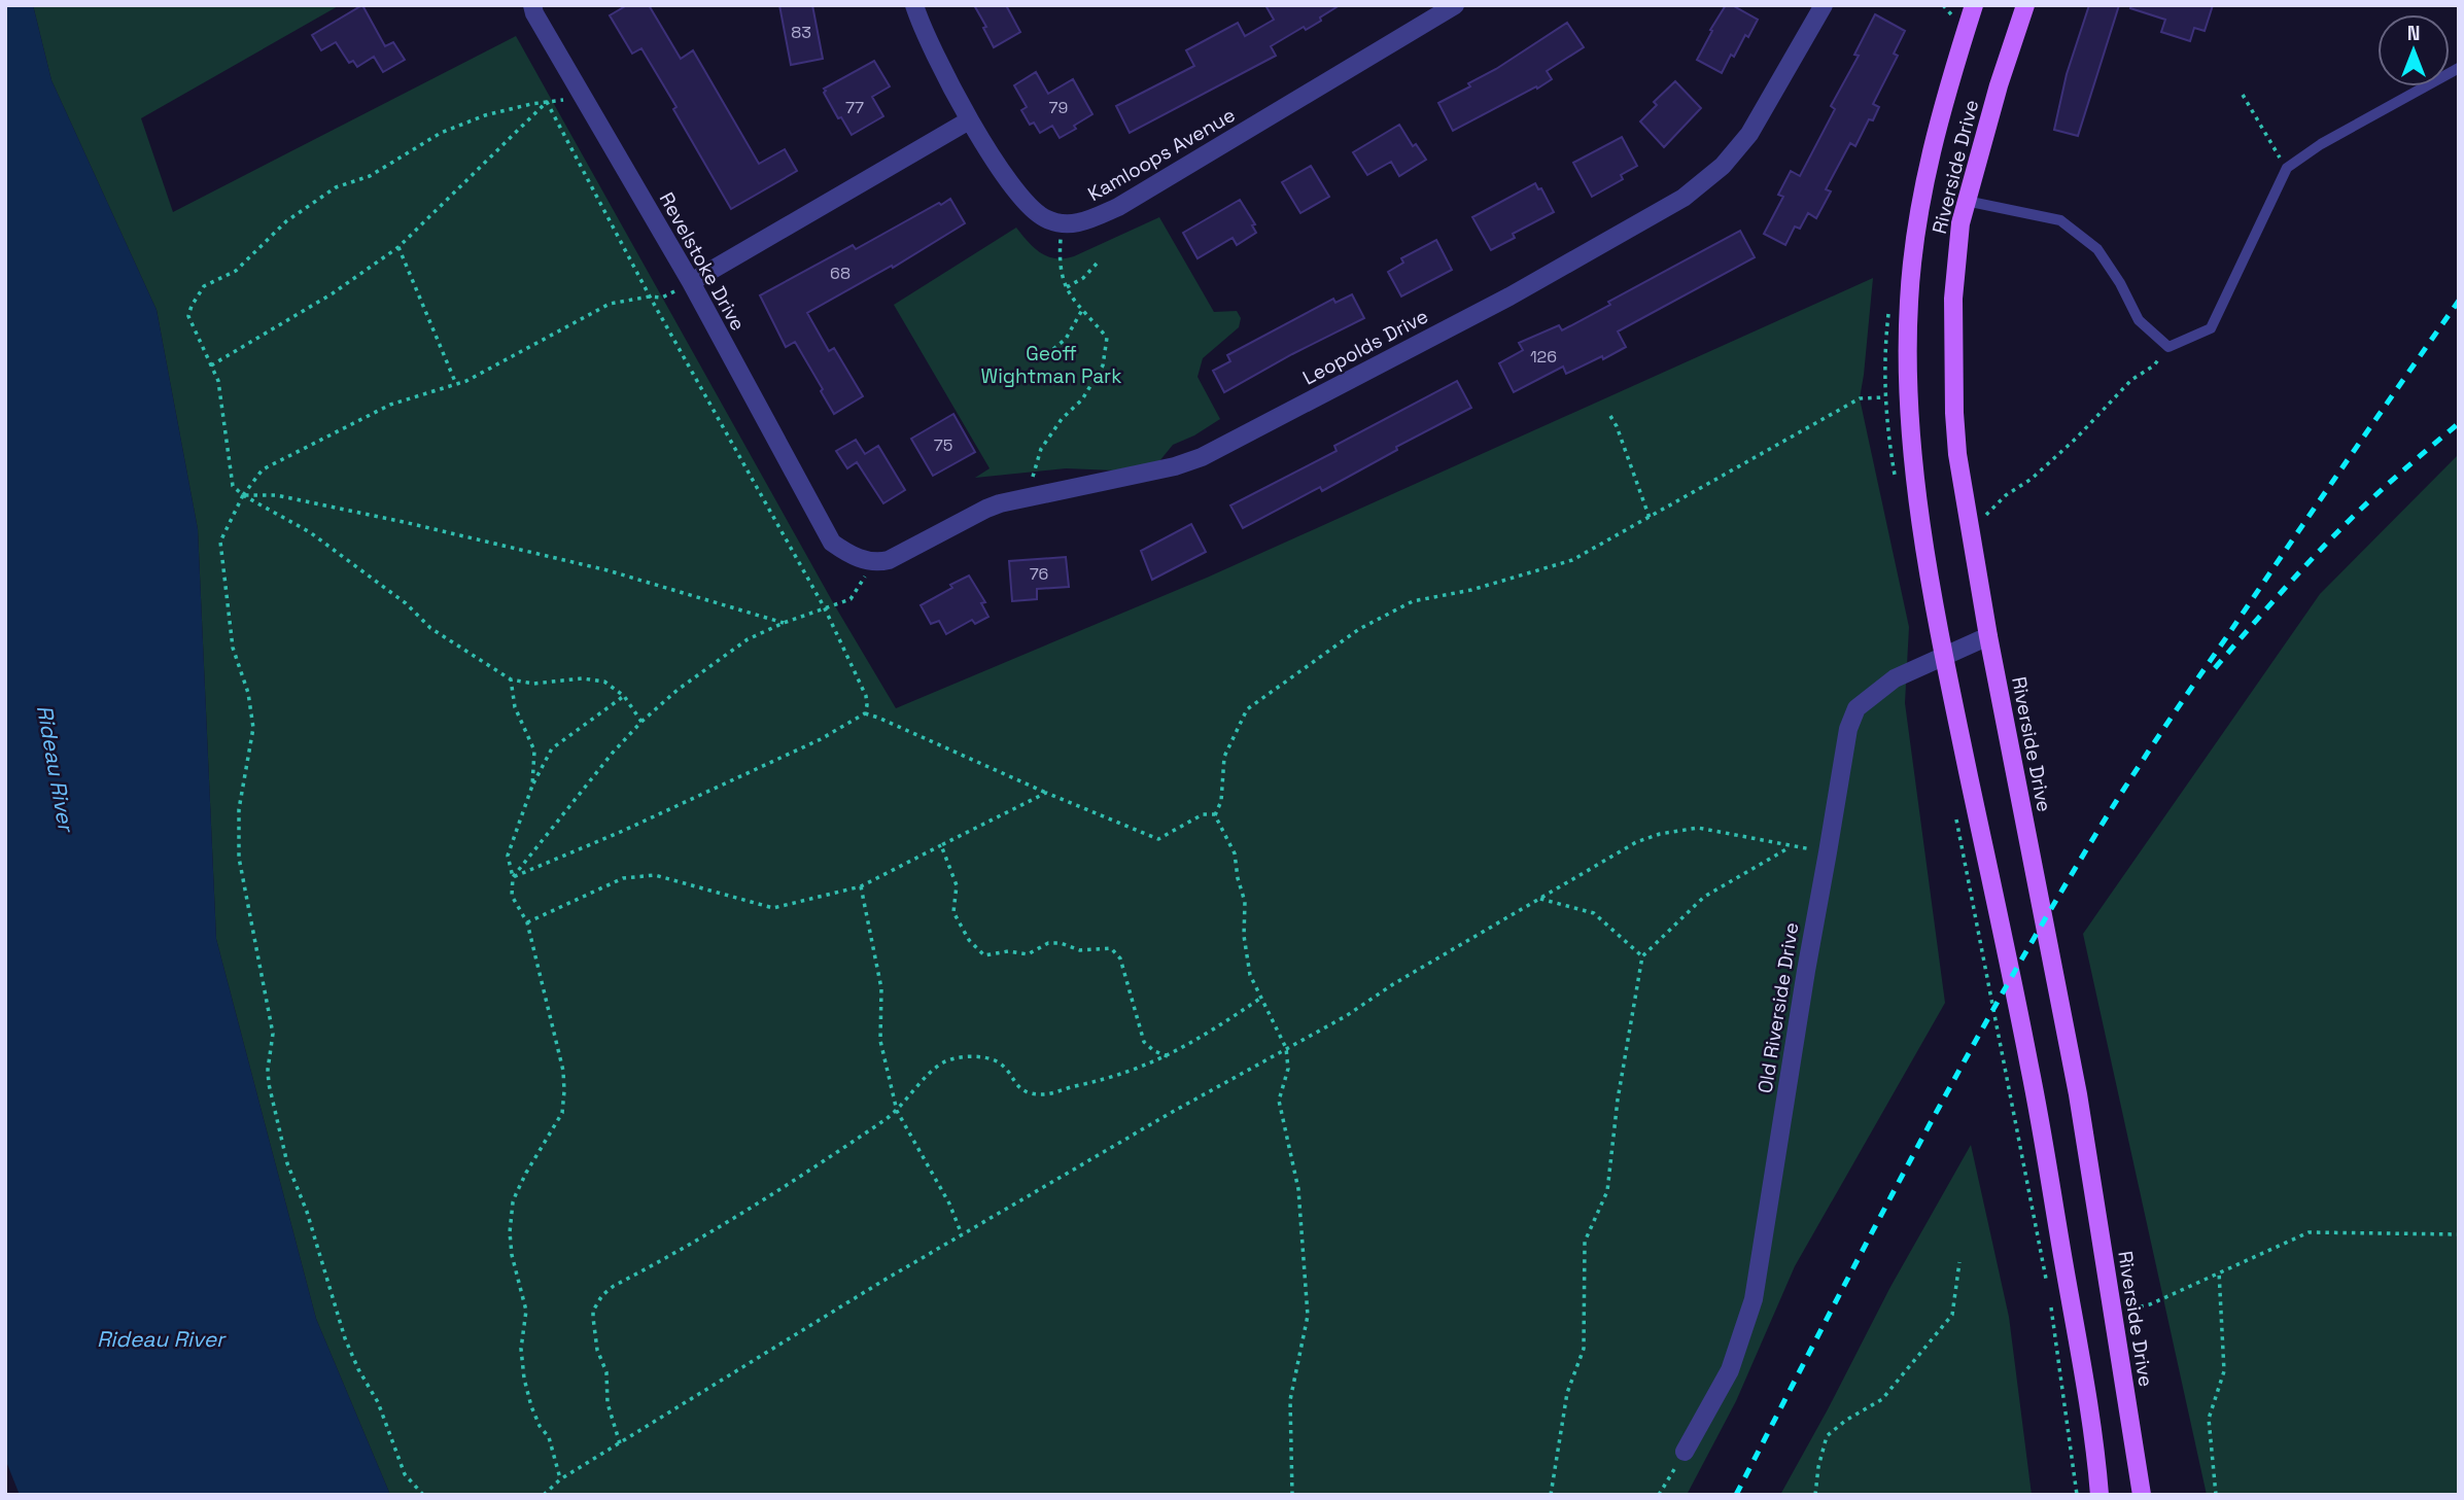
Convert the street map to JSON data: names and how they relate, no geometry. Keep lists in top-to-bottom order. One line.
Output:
{"streets":{"main road":["Riverside Drive"],"street":["Kamloops Avenue","Revelstoke Drive","Leopolds Drive","Old Riverside Drive"]},"crossings":[["Riverside Drive","Old Riverside Drive"],["Revelstoke Drive","Leopolds Drive"]],"water":["Rideau River"],"parks":["Geoff Wightman Park"],"house_numbers":["83","77","79","68","126","75","76"],"north":"top"}
